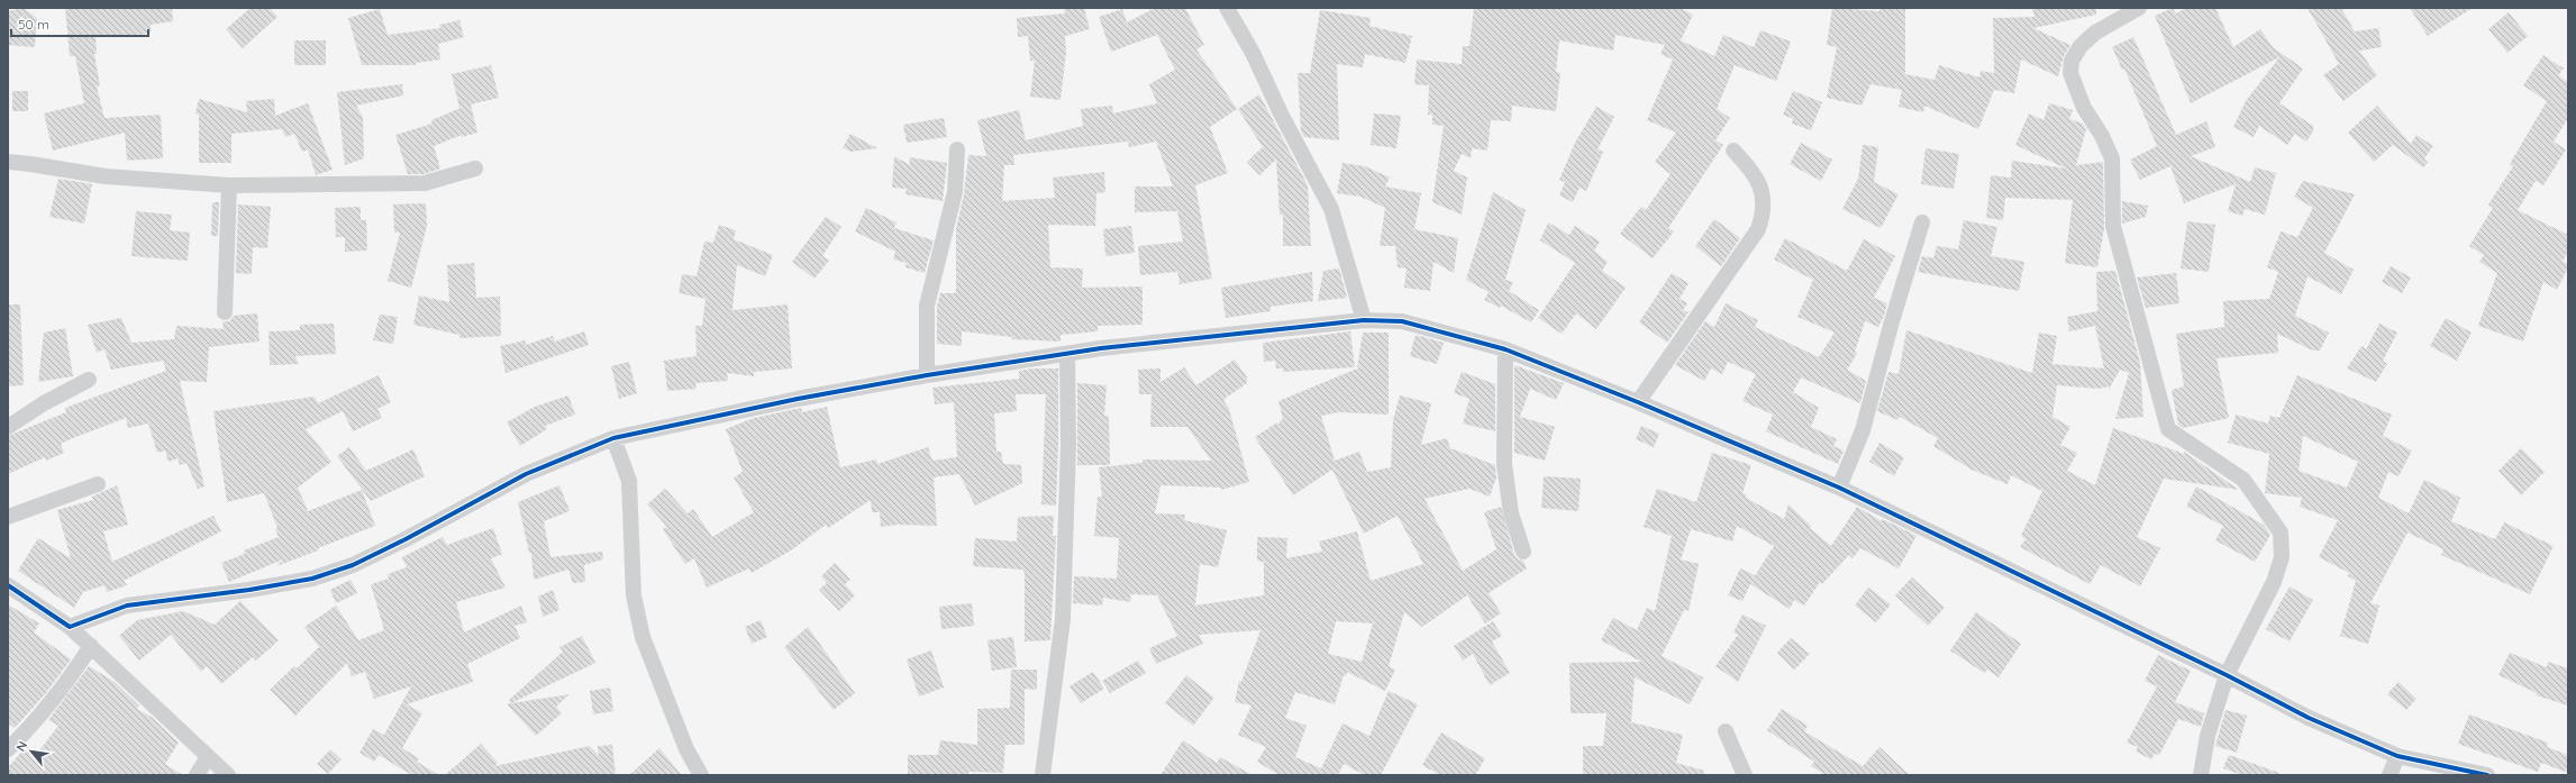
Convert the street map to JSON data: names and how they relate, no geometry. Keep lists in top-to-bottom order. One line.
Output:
{"scale_bar":"50 m","north":"top left"}
